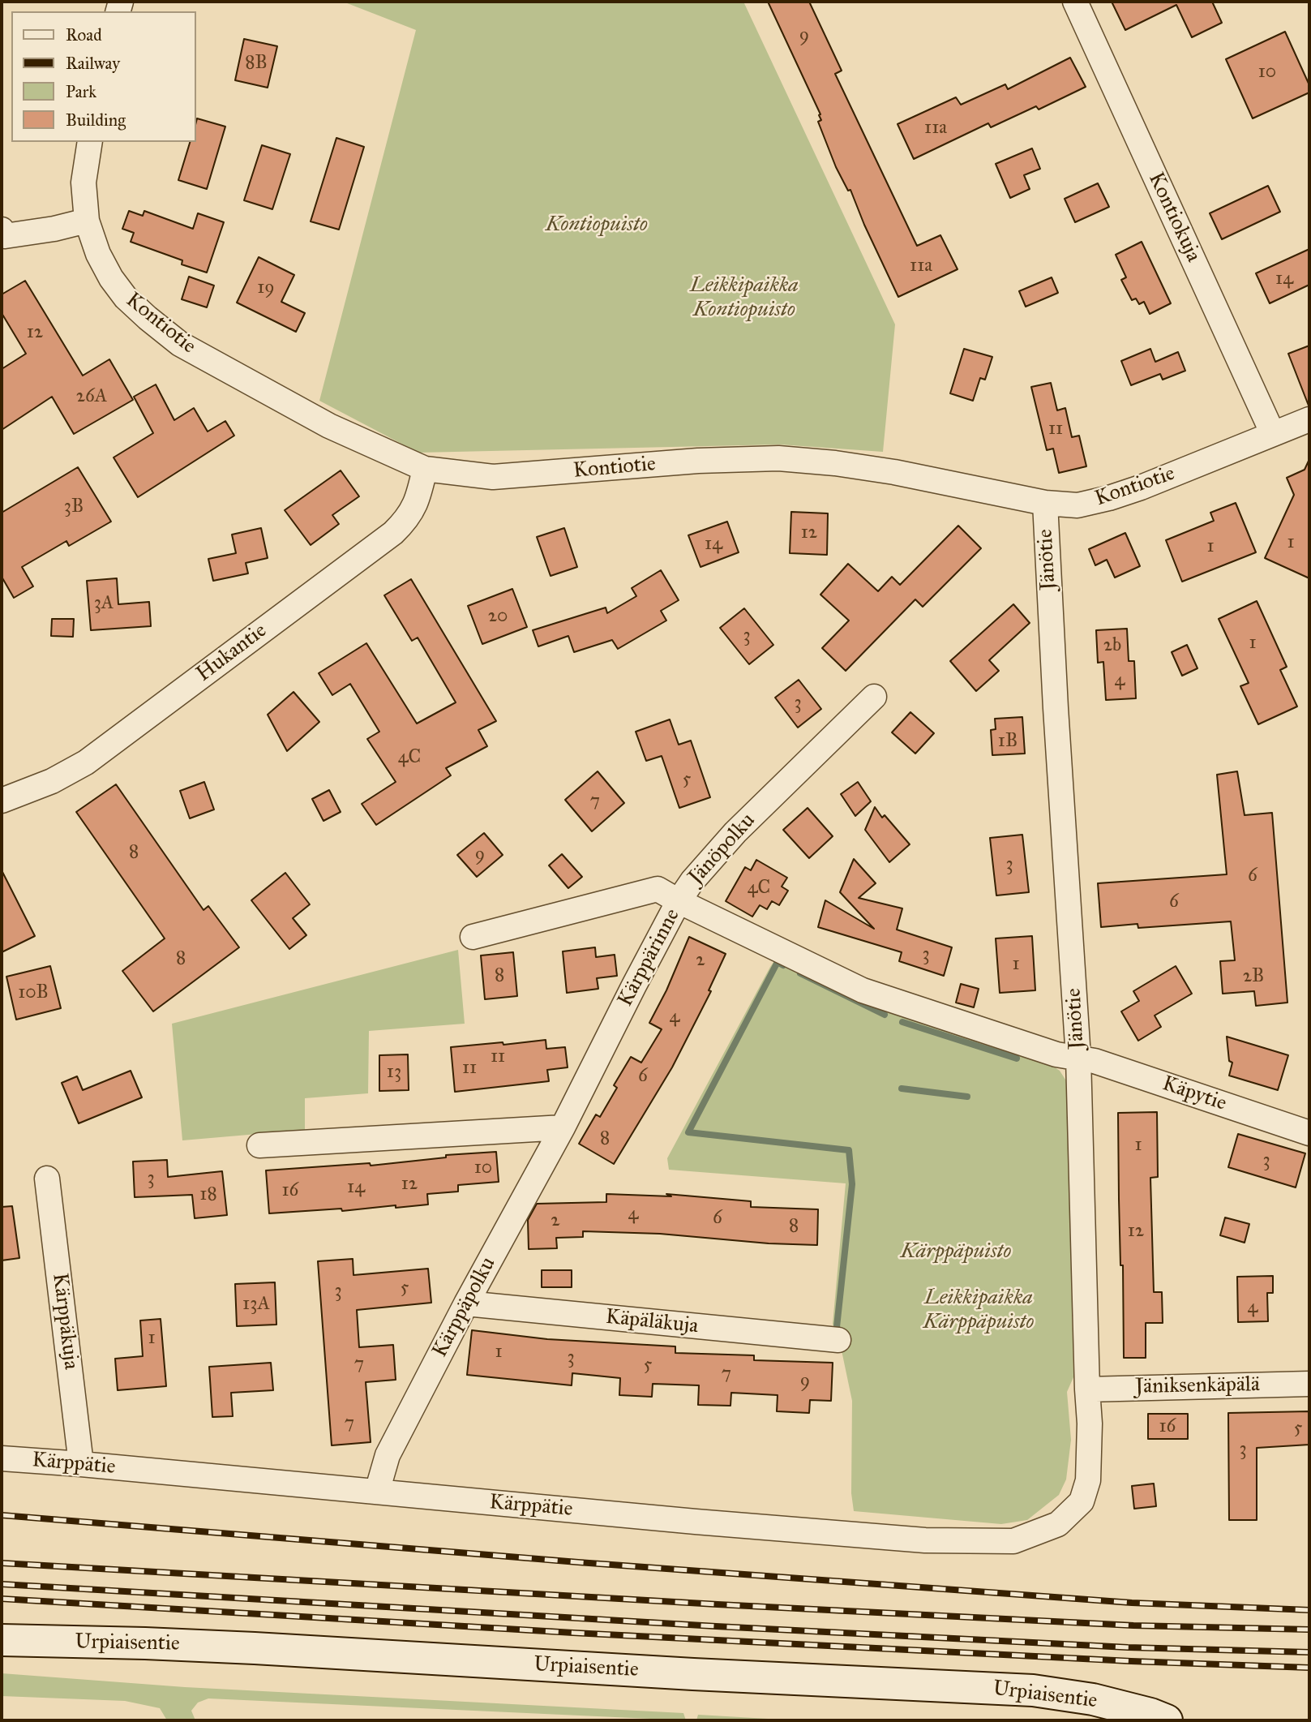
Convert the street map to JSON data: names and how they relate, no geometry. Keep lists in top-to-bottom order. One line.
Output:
{"streets":{"main road":["Urpiaisentie"],"street":["Kontiokuja","Kontiotie","Jänötie","Hukantie","Jänöpolku","Kärppärinne","Käpytie","Kärppäpolku","Kärppäkuja","Käpäläkuja","Jäniksenkäpälä","Kärppätie"]},"crossings":[["Kontiokuja","Kontiotie"],["Kontiotie","Jänötie"],["Kontiotie","Hukantie"],["Jänötie","Kärppärinne"],["Jänötie","Käpytie"],["Jänötie","Jäniksenkäpälä"],["Jänötie","Kärppätie"],["Jänöpolku","Kärppärinne"],["Kärppärinne","Käpytie"],["Kärppärinne","Kärppäpolku"],["Kärppäpolku","Käpäläkuja"],["Kärppäpolku","Kärppätie"],["Kärppäkuja","Kärppätie"]],"parks":["Kontiopuisto","Leikkipaikka Kontiopuisto","Kärppäpuisto","Leikkipaikka Kärppäpuisto"],"house_numbers":["9","8B","10","11a","11a","14","19","12","26A","11","3B","12","1","14","1","3A","20","3","1","2b","4","3","1B","4C","5","7","8","9","3","6","4C","6","3","8","2","1","8","2B","10B","4","11","11","13","6","8","1","3","10","3","12","14","16","18","4","6","2","8","12","5","3","13A","4","1","1","3","7","5","7","9","7","16","5","3"],"legend":["Road","Railway","Park","Building"]}
